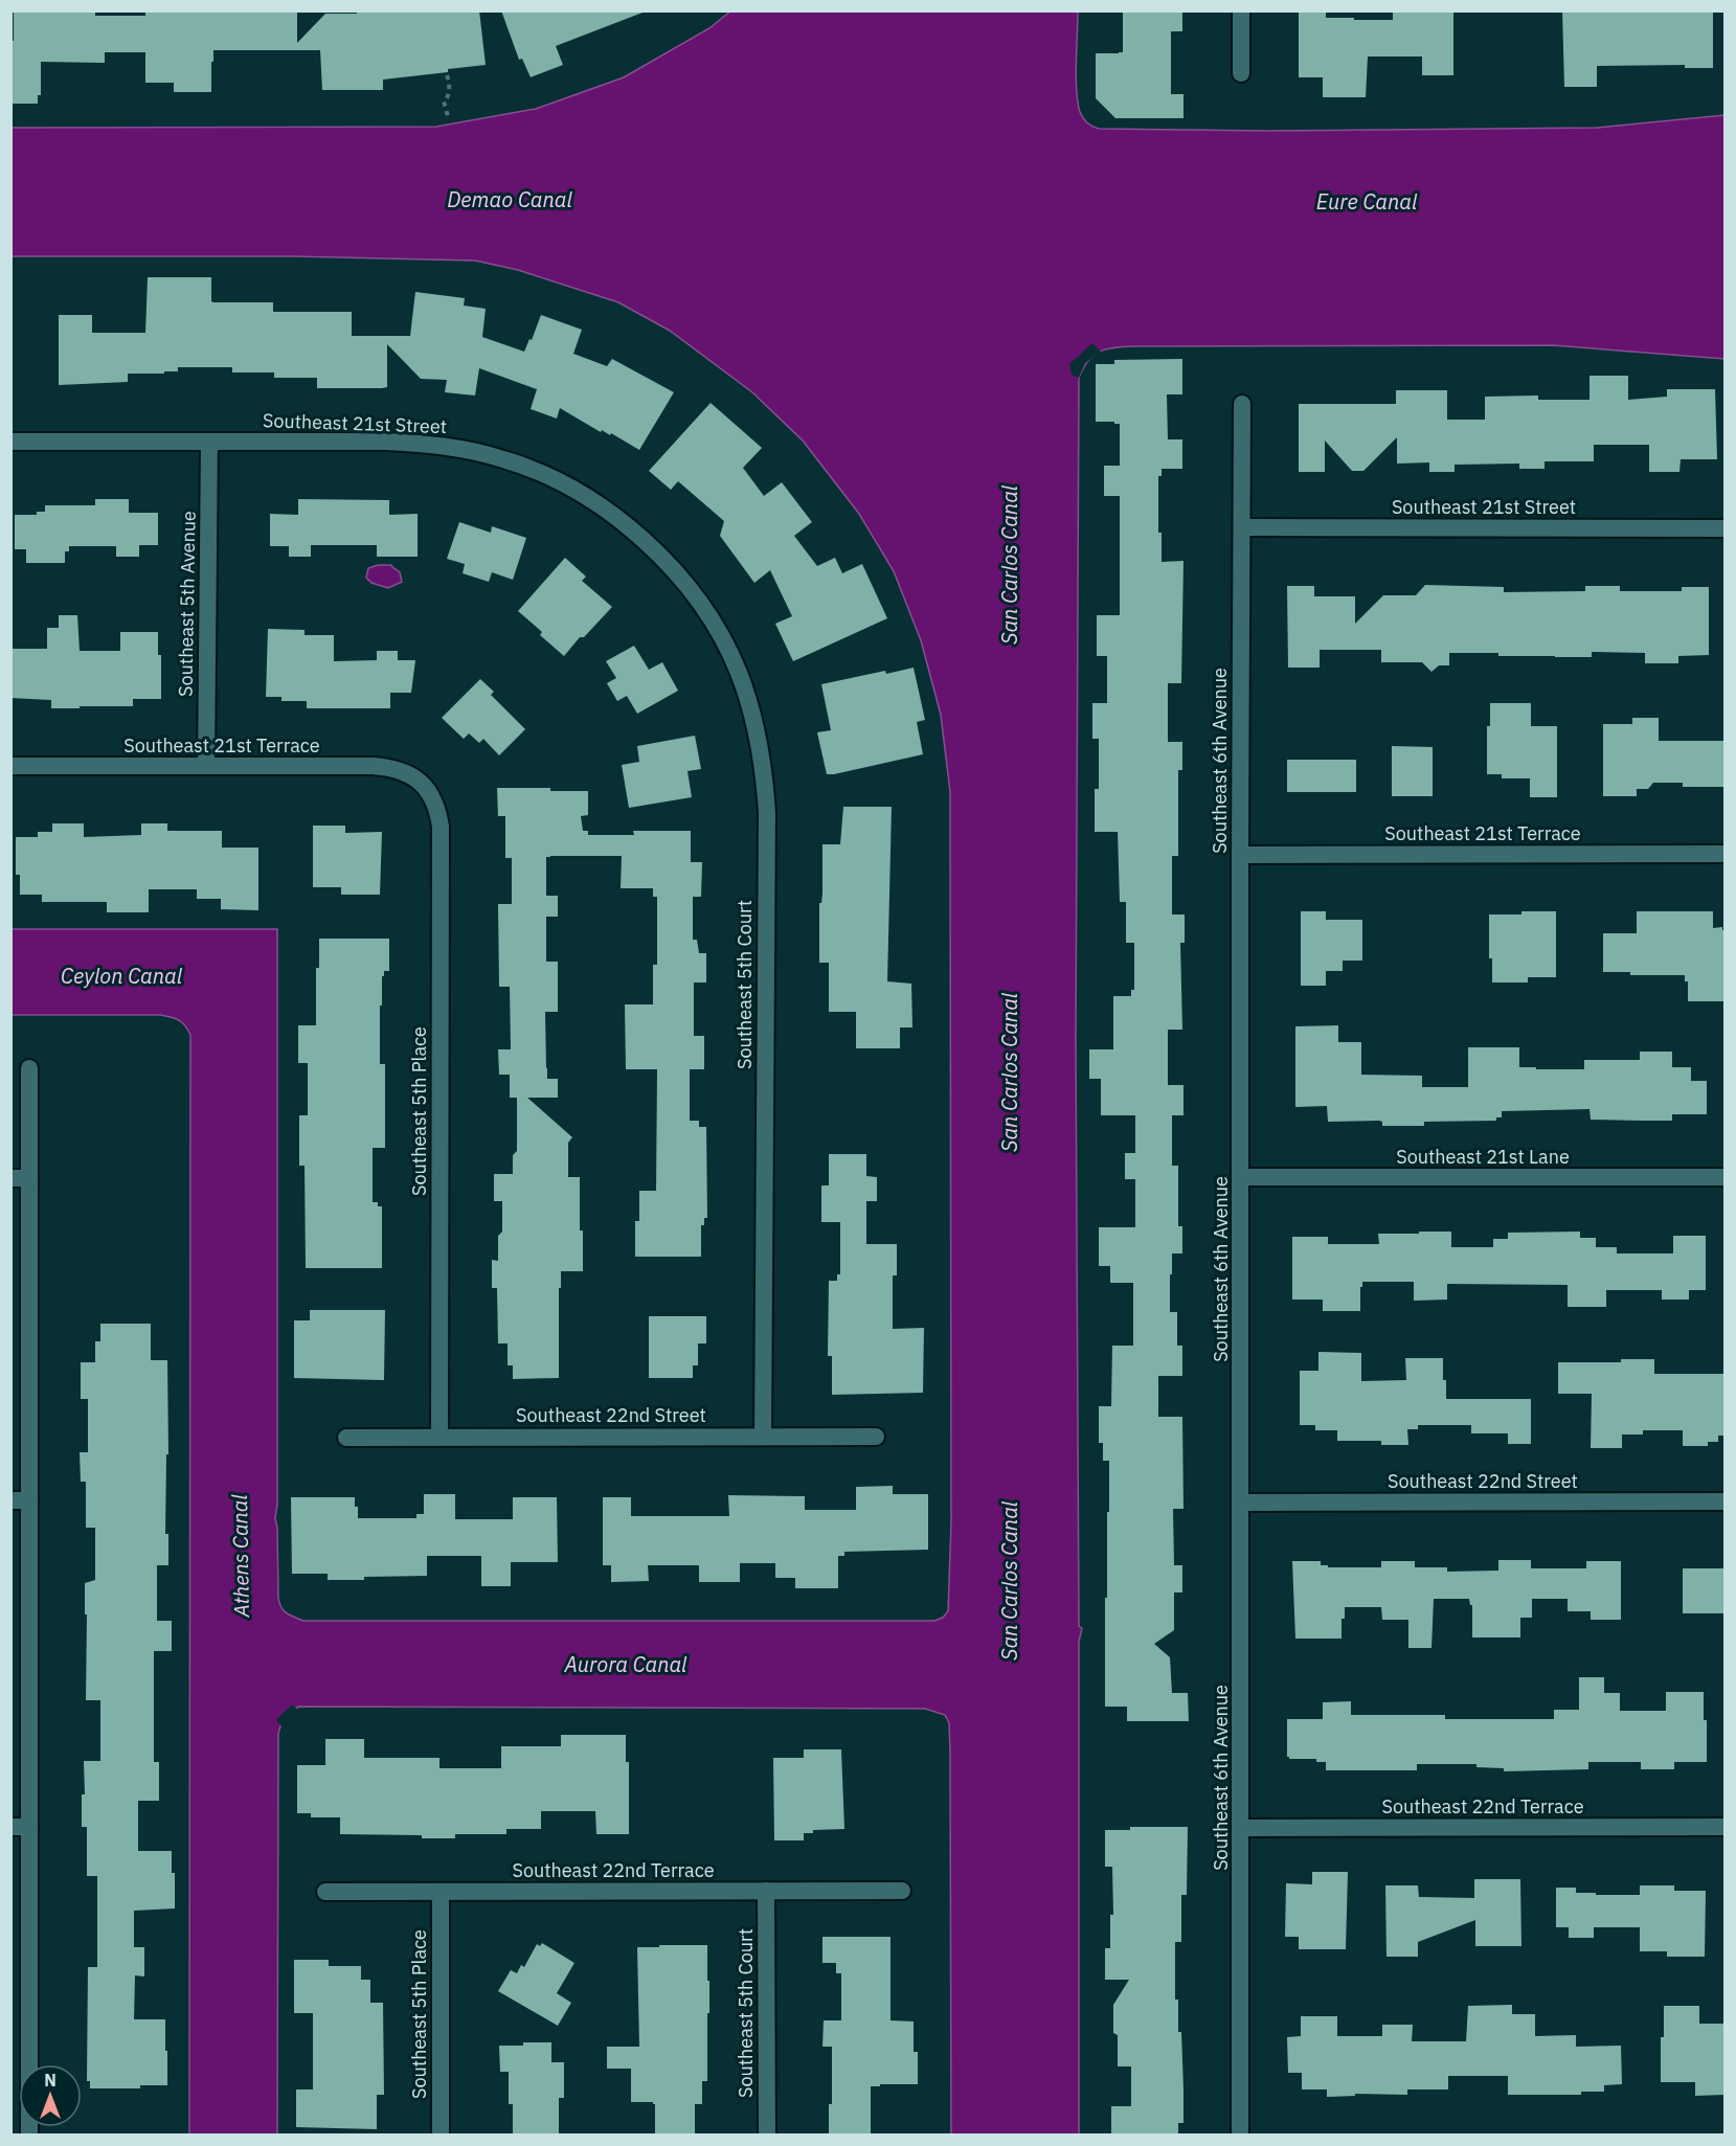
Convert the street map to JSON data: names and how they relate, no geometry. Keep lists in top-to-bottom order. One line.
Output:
{"streets":{"street":["Southeast 21st Street","Southeast 5th Avenue","Southeast 21st Terrace","Southeast 6th Avenue","Southeast 5th Court","Southeast 5th Place","Southeast 21st Lane","Southeast 22nd Street","Southeast 22nd Terrace"]},"crossings":[["Southeast 21st Street","Southeast 5th Avenue"],["Southeast 21st Street","Southeast 6th Avenue"],["Southeast 21st Street","Southeast 5th Court"],["Southeast 5th Avenue","Southeast 21st Terrace"],["Southeast 21st Terrace","Southeast 6th Avenue"],["Southeast 21st Terrace","Southeast 5th Place"],["Southeast 6th Avenue","Southeast 21st Lane"],["Southeast 6th Avenue","Southeast 22nd Street"],["Southeast 6th Avenue","Southeast 22nd Terrace"],["Southeast 5th Court","Southeast 22nd Street"],["Southeast 5th Court","Southeast 22nd Terrace"],["Southeast 5th Place","Southeast 22nd Street"],["Southeast 5th Place","Southeast 22nd Terrace"]],"water":["Demao Canal","Eure Canal","San Carlos Canal","Ceylon Canal","Athens Canal","Aurora Canal"],"north":"top"}
